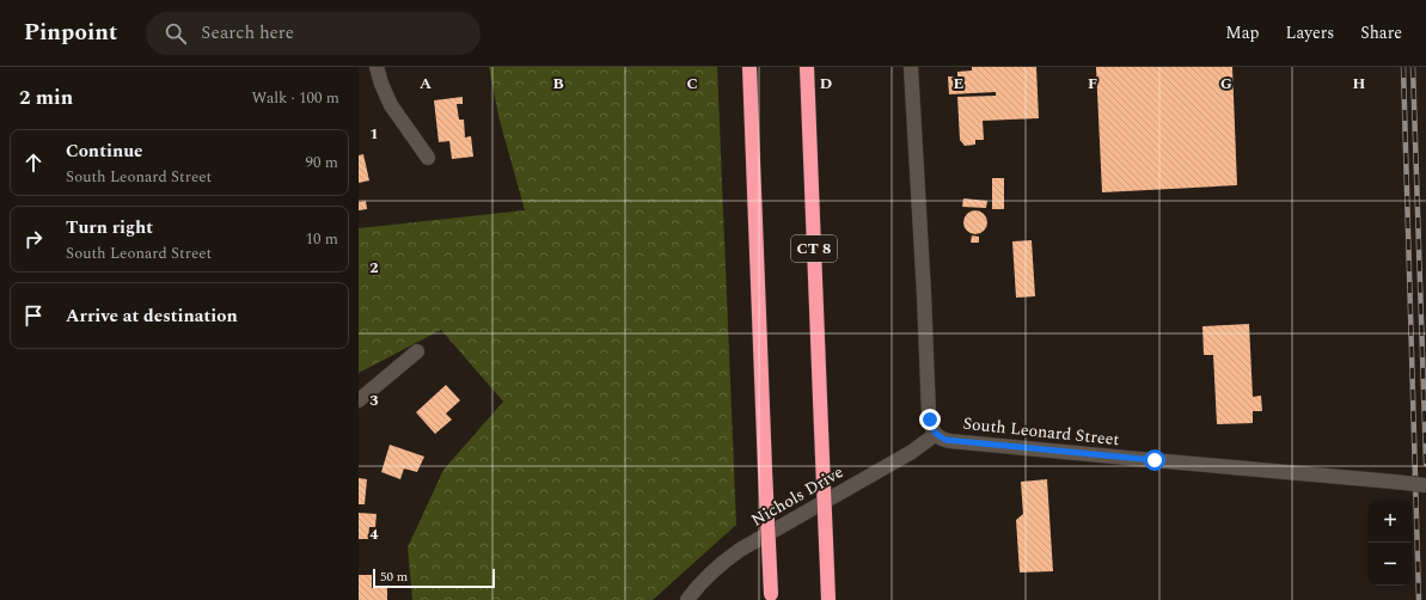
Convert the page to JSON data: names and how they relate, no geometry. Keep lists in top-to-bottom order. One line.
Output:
{"streets":{"highway":["CT 8"],"street":["South Leonard Street","Nichols Drive"]},"crossings":[["South Leonard Street","Nichols Drive"]],"scale_bar":"50 m","page":{"header":"Pinpoint","search":"Search here","nav":["Map","Layers","Share"],"heading":["2 min","Walk · 100 m"],"list":[["Continue","South Leonard Street","90 m"],["Turn right","South Leonard Street","10 m"],"Arrive at destination"],"map_buttons":["+","−"],"scale":"50 m"},"grid":{"columns":["A","B","C","D","E","F","G","H"],"rows":["1","2","3","4"]}}
